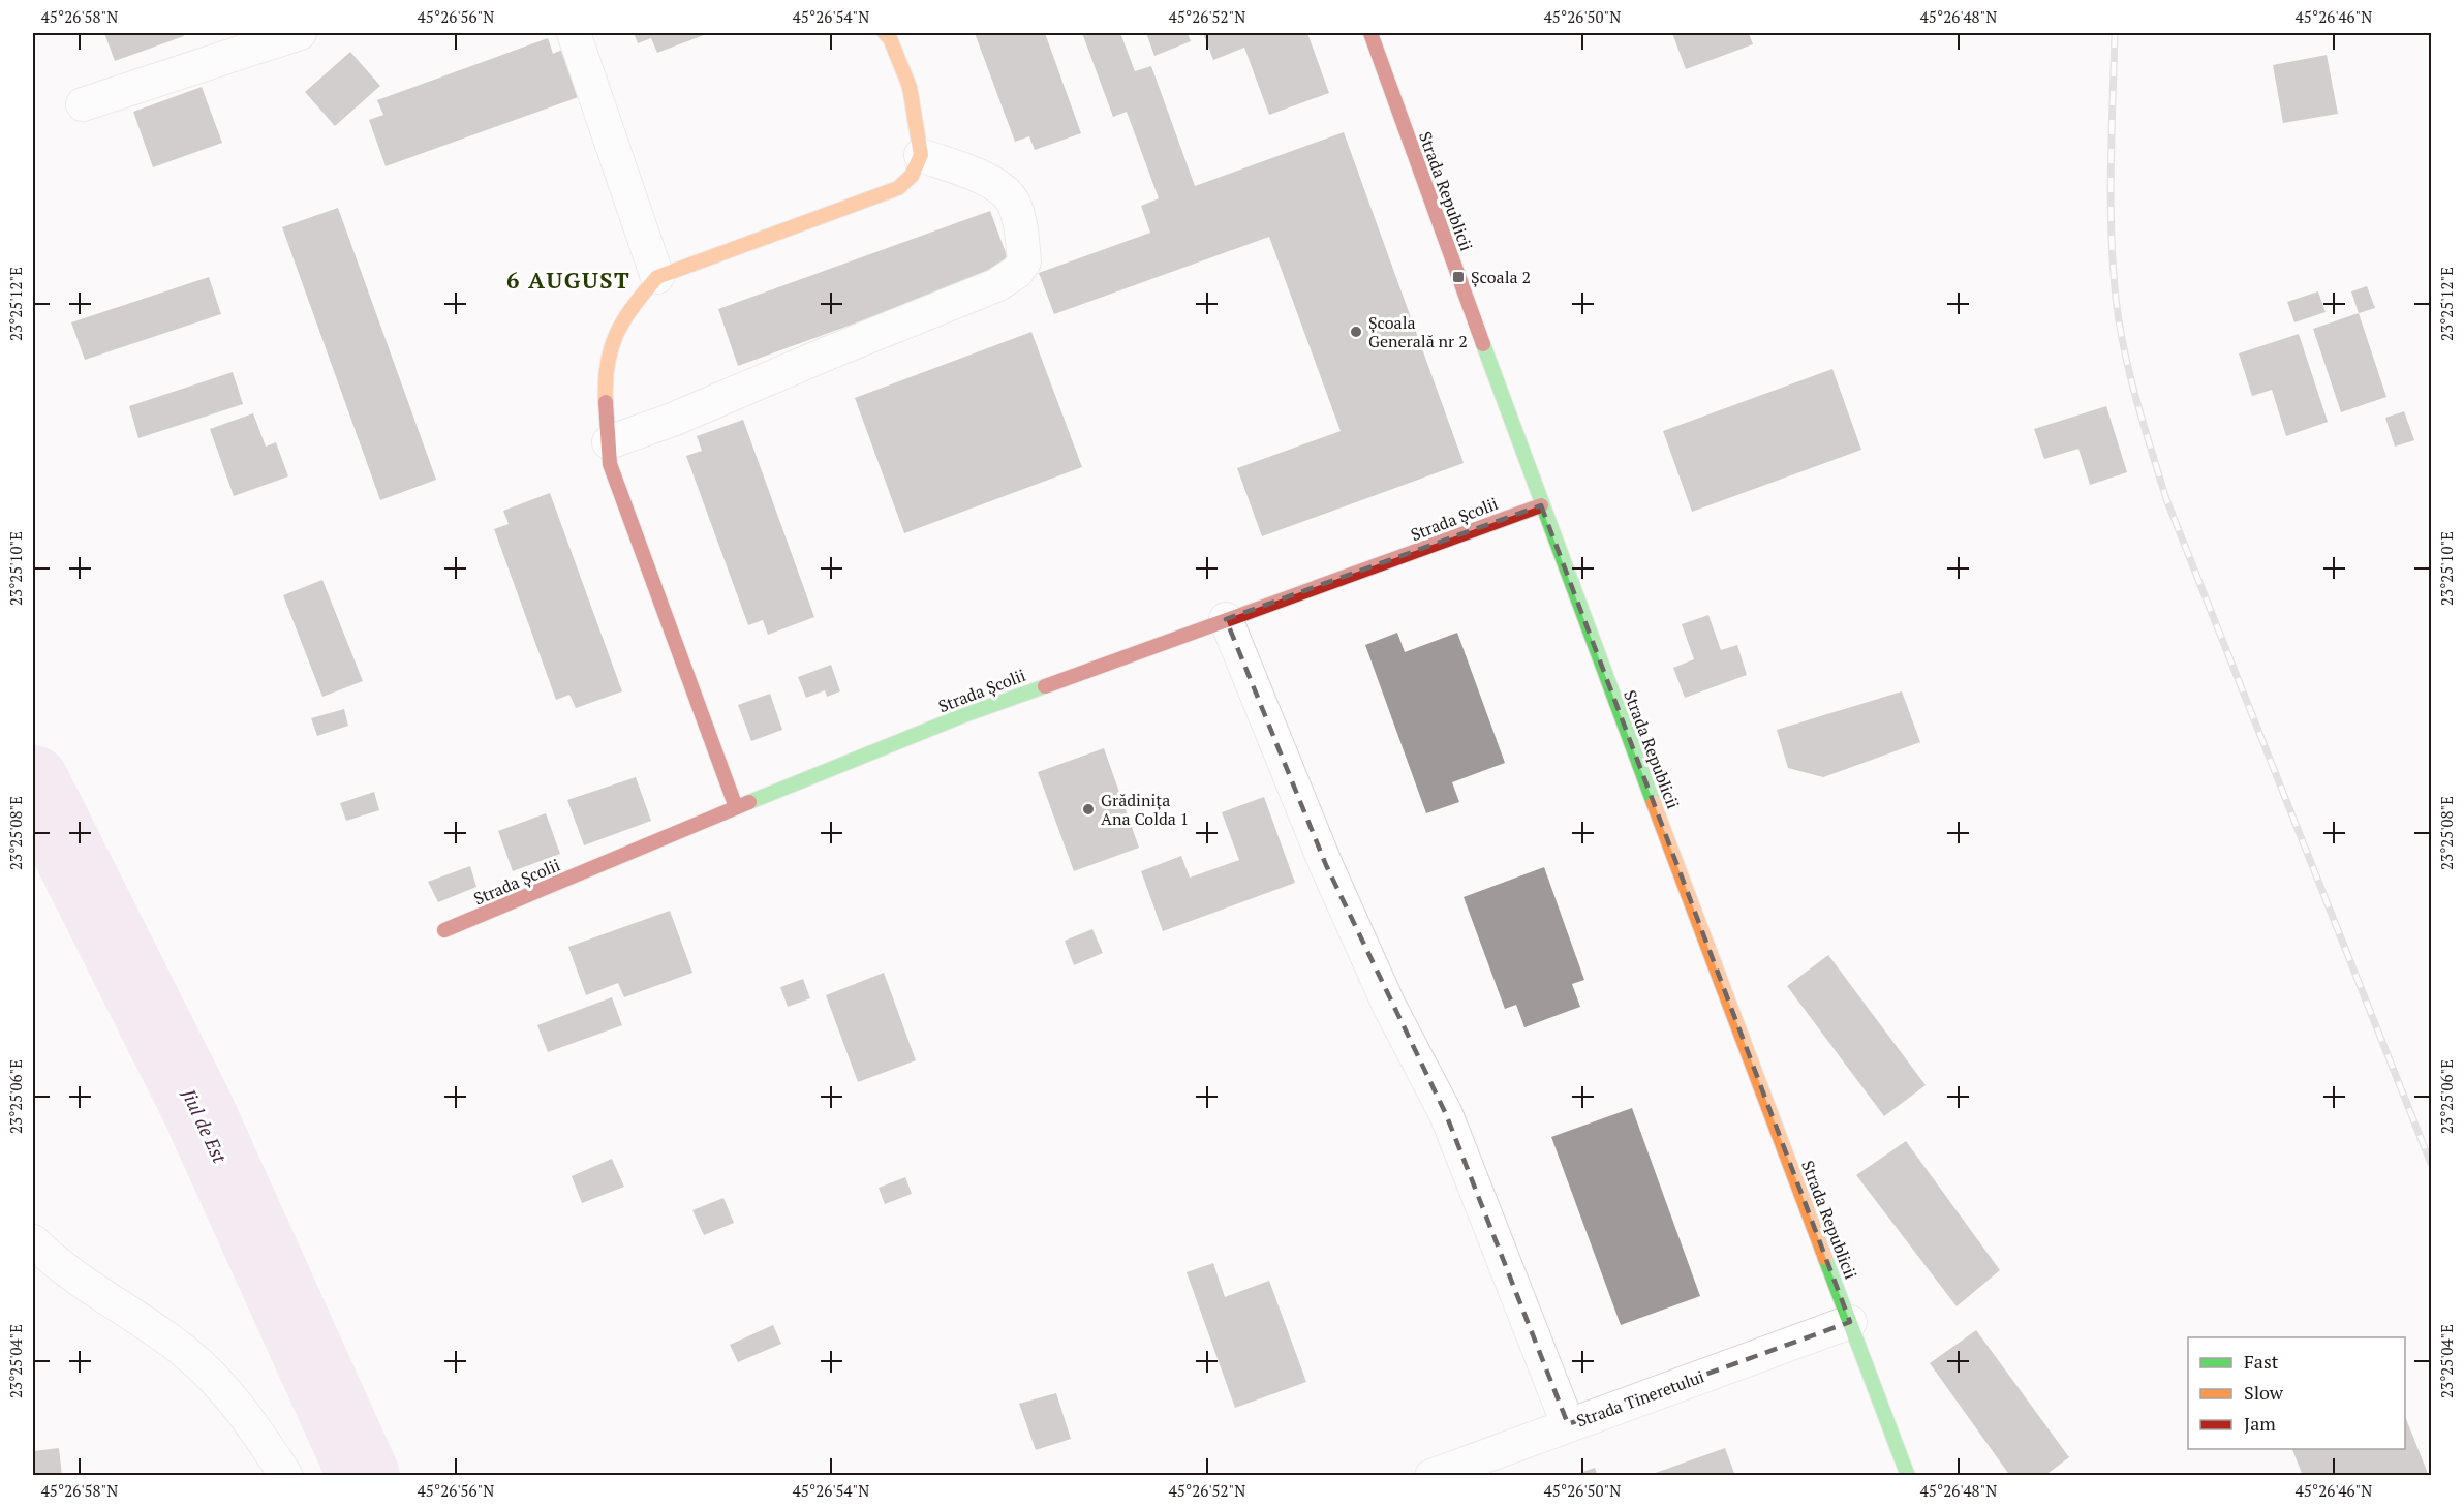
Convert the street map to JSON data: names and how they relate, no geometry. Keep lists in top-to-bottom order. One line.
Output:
{"streets":{"street":["Strada Republicii","Strada Școlii","Strada Tineretului"]},"crossings":[["Strada Republicii","Strada Școlii"],["Strada Republicii","Strada Tineretului"]],"districts":["6 AUGUST"],"water":["Jiul de Est"],"places":{"transit":["Școala 2"],"other":["Școala Generală nr 2","Grădinița Ana Colda 1"]},"legend":["Fast","Slow","Jam"],"coordinates":["45°26'58\"N","45°26'56\"N","45°26'54\"N","45°26'52\"N","45°26'50\"N","45°26'48\"N","45°26'46\"N","23°25'12\"E","23°25'10\"E","23°25'08\"E","23°25'06\"E","23°25'04\"E"]}
